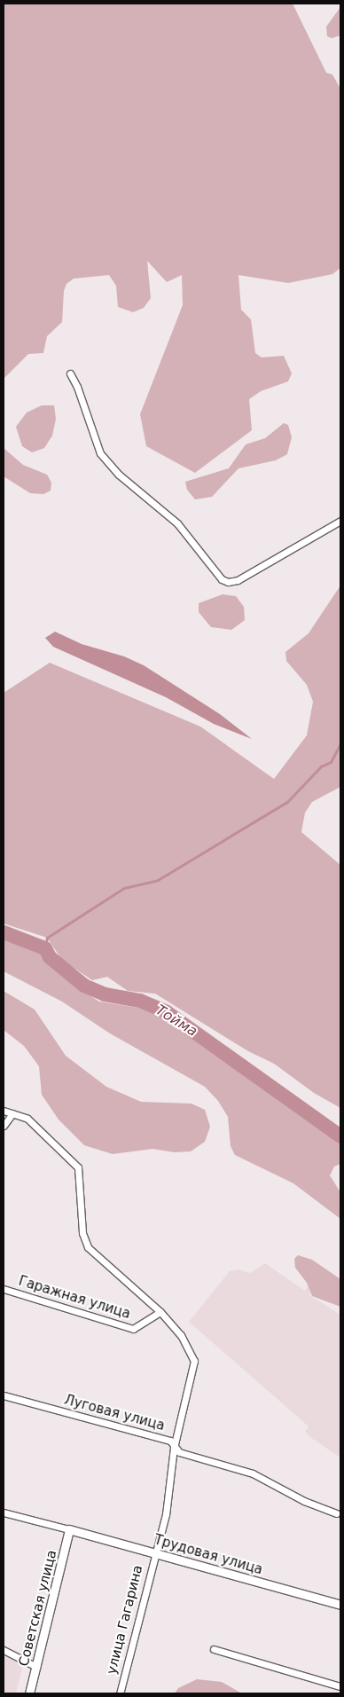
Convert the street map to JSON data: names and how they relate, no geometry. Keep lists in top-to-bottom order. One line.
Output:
{"streets":{"street":["Гаражная улица","Луговая улица","Трудовая улица","Советская улица","улица Гагарина"]},"crossings":[["Гаражная улица","улица Гагарина"],["Луговая улица","улица Гагарина"],["Трудовая улица","Советская улица"],["Трудовая улица","улица Гагарина"]],"water":["Тойма"]}
